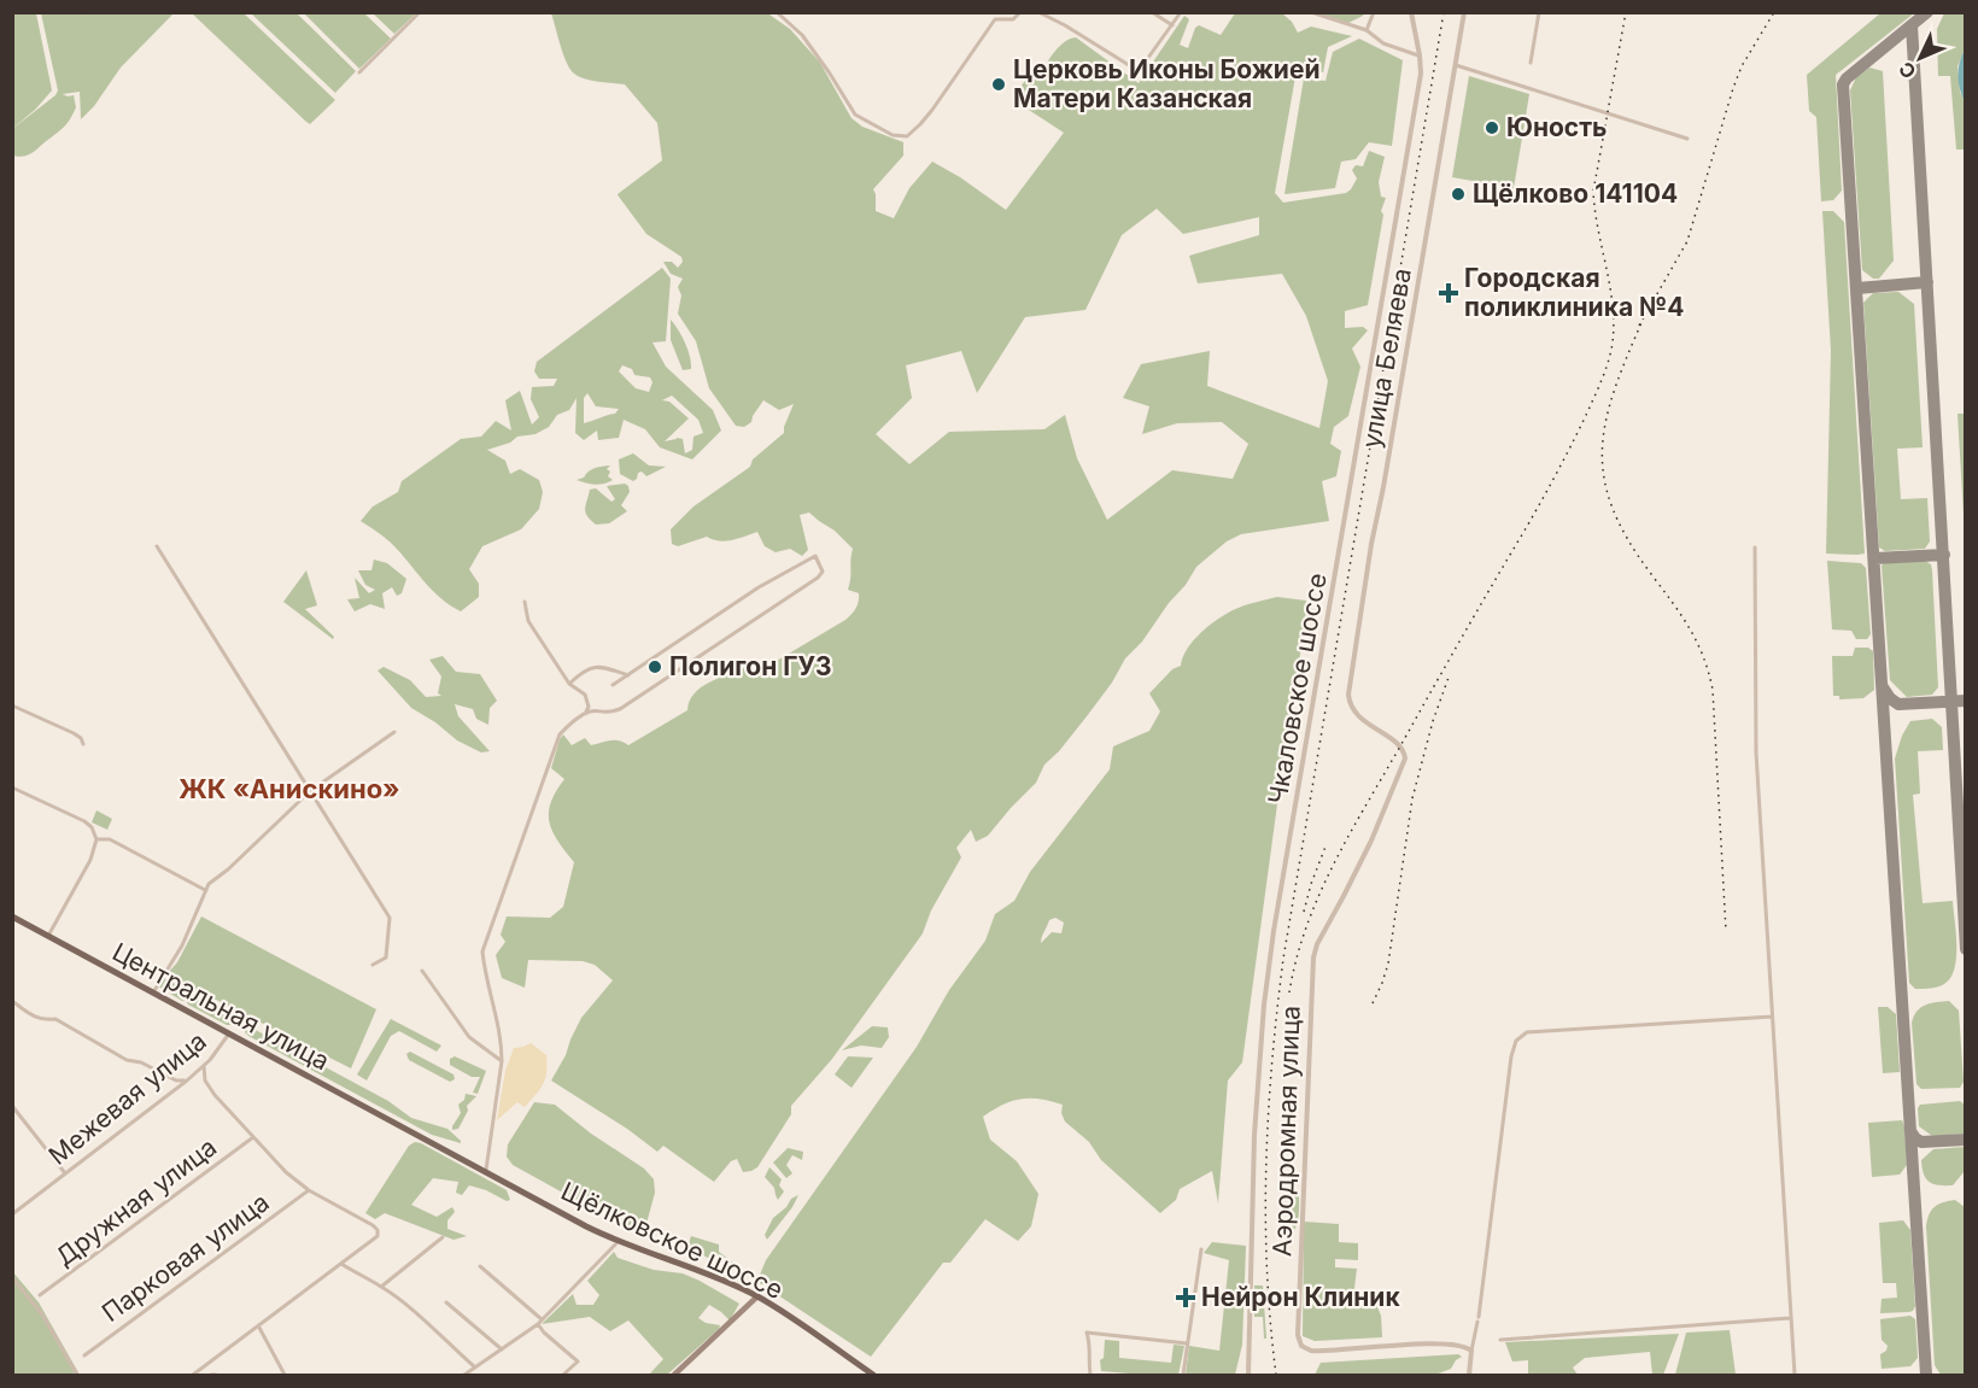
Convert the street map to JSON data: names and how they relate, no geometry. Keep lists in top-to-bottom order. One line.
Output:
{"streets":{"main road":["Центральная улица","Щёлковское шоссе"],"street":["улица Беляева","Чкаловское шоссе","Межевая улица","Аэродромная улица","Дружная улица","Парковая улица"]},"crossings":[["улица Беляева","Аэродромная улица"],["Центральная улица","Межевая улица"],["Центральная улица","Щёлковское шоссе"]],"districts":["ЖК «Анискино»"],"places":{"other":["Церковь Иконы Божией Матери Казанская","Юность","Щёлково 141104","Полигон ГУЗ"],"health":["Городская поликлиника №4","Нейрон Клиник"]},"north":"bottom left"}
